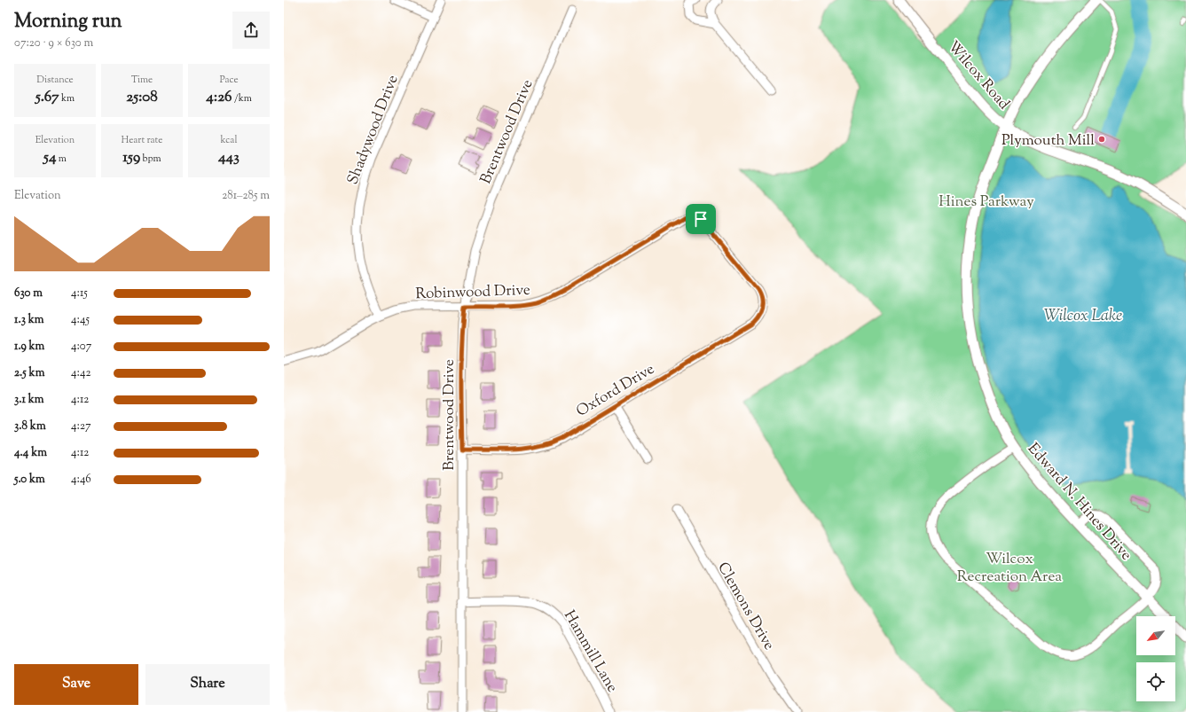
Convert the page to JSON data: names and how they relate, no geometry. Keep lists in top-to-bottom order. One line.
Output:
{"streets":{"street":["Wilcox Road","Shadywood Drive","Brentwood Drive","Robinwood Drive","Oxford Drive","Edward N. Hines Drive","Clemons Drive","Hammill Lane"]},"crossings":[["Wilcox Road","Edward N. Hines Drive"],["Shadywood Drive","Robinwood Drive"],["Brentwood Drive","Robinwood Drive"],["Brentwood Drive","Oxford Drive"],["Brentwood Drive","Hammill Lane"],["Robinwood Drive","Oxford Drive"]],"water":["Wilcox Lake"],"parks":["Hines Parkway","Wilcox Recreation Area"],"places":["Plymouth Mill"],"north":"bottom left","page":{"heading":["Morning run","07:20 · 9 × 630 m"],"stats":[["Distance","5.67 km"],["Time","25:08"],["Pace","4:26 /km"],["Elevation","54 m"],["Heart rate","159 bpm"],["kcal","443"]],"chart":["Elevation","281–285 m"],"list":[{"name":"630 m","note":"4:15"},{"name":"1.3 km","note":"4:45"},{"name":"1.9 km","note":"4:07"},{"name":"2.5 km","note":"4:42"},{"name":"3.1 km","note":"4:12"},{"name":"3.8 km","note":"4:27"},{"name":"4.4 km","note":"4:12"},{"name":"5.0 km","note":"4:46"}],"buttons":["Save","Share"]}}
